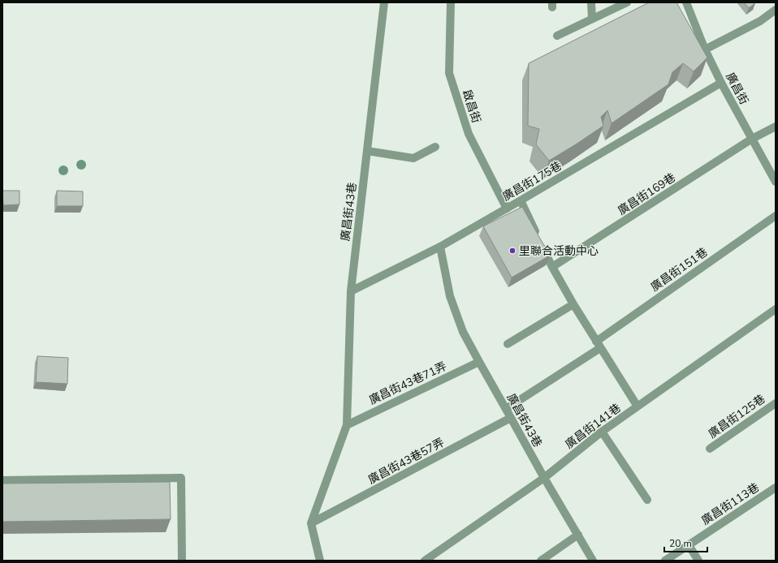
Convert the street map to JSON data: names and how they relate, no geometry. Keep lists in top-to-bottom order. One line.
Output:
{"streets":{"street":["廣昌街","啟昌街","廣昌街175巷","廣昌街169巷","廣昌街43巷","廣昌街151巷","廣昌街43巷71弄","廣昌街125巷","廣昌街141巷","廣昌街43巷57弄","廣昌街113巷"]},"crossings":[["廣昌街","廣昌街175巷"],["廣昌街","廣昌街169巷"],["啟昌街","廣昌街175巷"],["廣昌街175巷","廣昌街43巷"],["廣昌街43巷","廣昌街43巷71弄"],["廣昌街43巷","廣昌街141巷"],["廣昌街43巷","廣昌街43巷57弄"]],"places":["里聯合活動中心"],"scale_bar":"20 m"}
